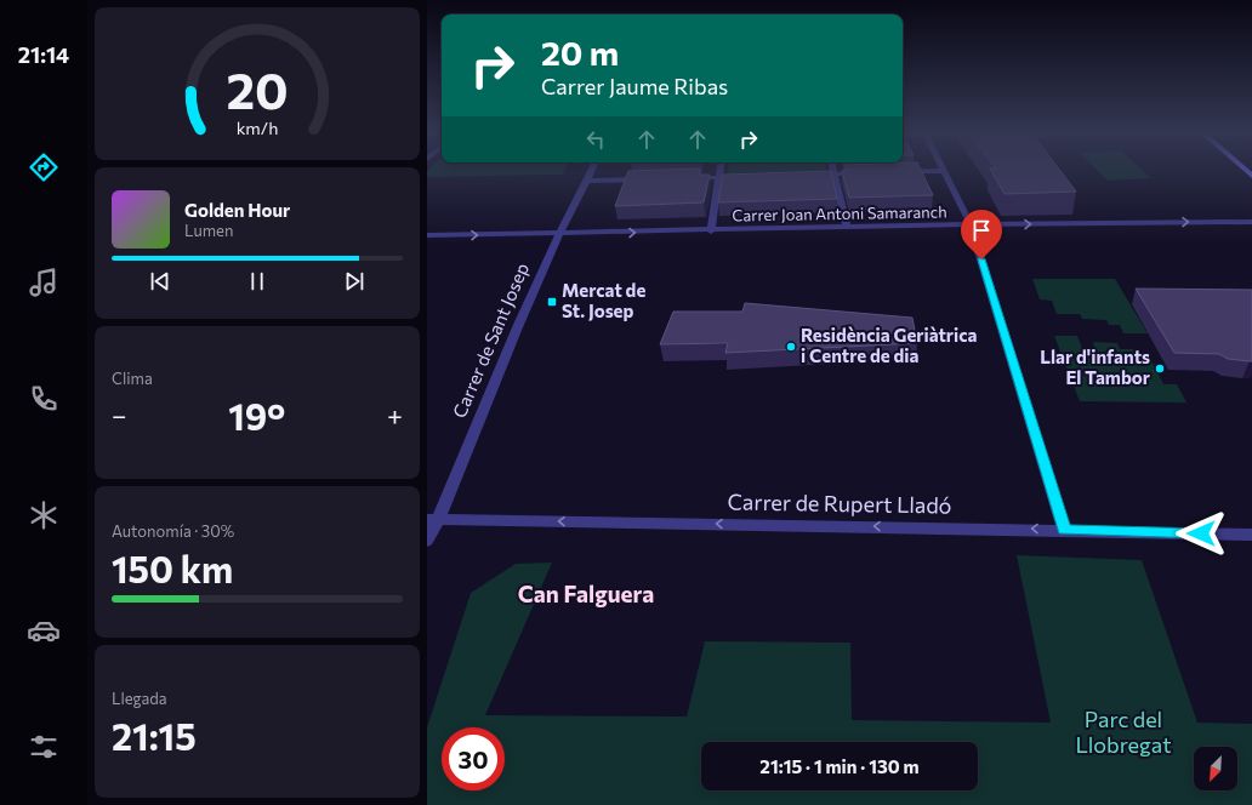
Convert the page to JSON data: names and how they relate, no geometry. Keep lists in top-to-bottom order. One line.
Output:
{"streets":{"street":["Carrer Joan Antoni Samaranch","Carrer de Sant Josep","Carrer de Rupert Lladó"]},"crossings":[["Carrer Joan Antoni Samaranch","Carrer de Sant Josep"],["Carrer de Sant Josep","Carrer de Rupert Lladó"]],"one_way":["Carrer Joan Antoni Samaranch","Carrer de Rupert Lladó"],"districts":["Can Falguera"],"parks":["Parc del Llobregat"],"places":{"transit":["Mercat de St. Josep"],"other":["Residència Geriàtrica i Centre de dia","Llar d'infants El Tambor"]},"north":"bottom left","page":{"tabs":"21:14","turn":["20 m","Carrer Jaume Ribas"],"song":["Golden Hour","Lumen"],"tile":["Clima",["Autonomía · 30%","150 km"],["Llegada","21:15"]],"heat":["−","19°","+"],"limit":"30","trip":"21:15 · 1 min · 130 m","gauge":["20","km/h"]}}
